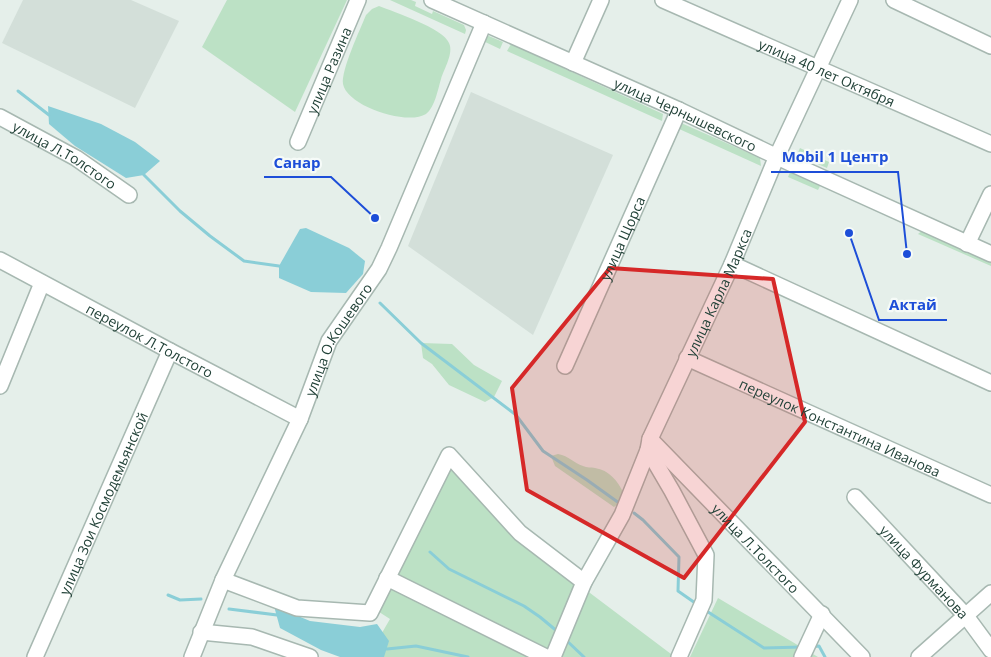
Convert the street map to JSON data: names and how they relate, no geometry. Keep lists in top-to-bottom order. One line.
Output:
{"streets":{"street":["улица Разина","улица 40 лет Октября","улица Чернышевского","улица Л.Толстого","улица Щорса","улица Карла Маркса","переулок Л.Толстого","улица О.Кошевого","переулок Константина Иванова","улица Зои Космодемьянской","улица Фурманова"]},"crossings":[["улица 40 лет Октября","улица Карла Маркса"],["улица Чернышевского","улица Щорса"],["улица Чернышевского","улица Карла Маркса"],["улица Чернышевского","улица О.Кошевого"],["улица Л.Толстого","улица Карла Маркса"],["улица Карла Маркса","переулок Константина Иванова"],["переулок Л.Толстого","улица О.Кошевого"],["переулок Л.Толстого","улица Зои Космодемьянской"]],"places":["Санар","Актай","Mobil 1 Центр"]}
